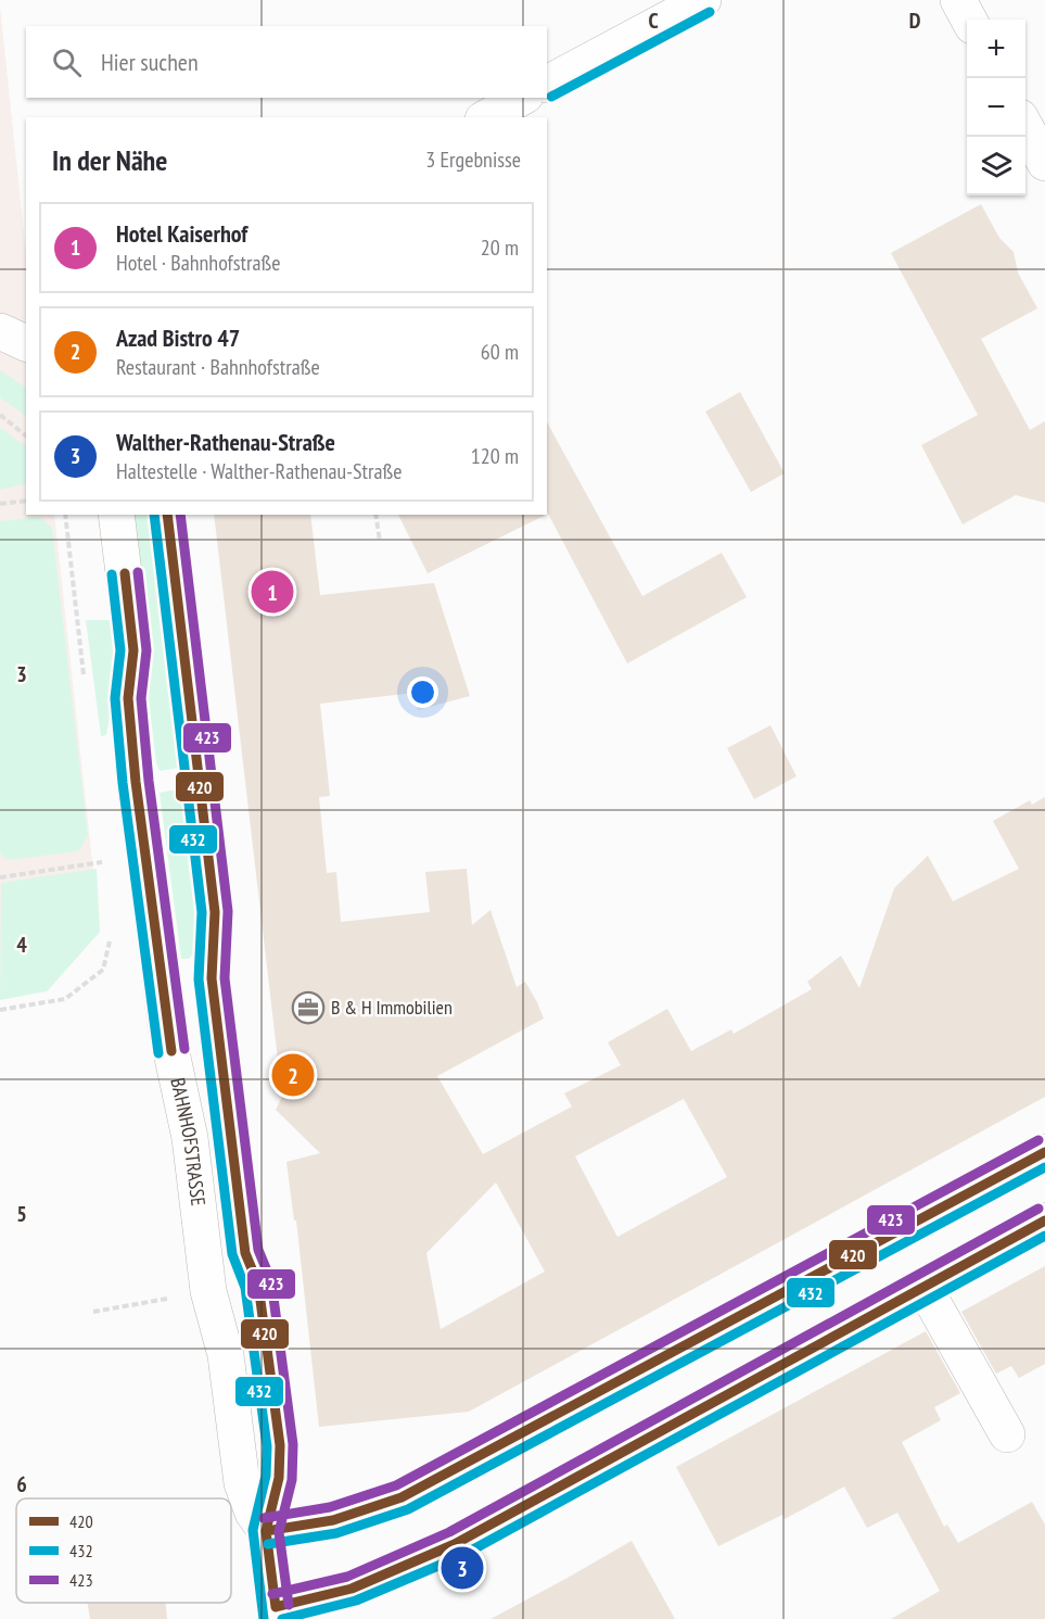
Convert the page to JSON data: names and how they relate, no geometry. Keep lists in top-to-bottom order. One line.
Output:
{"streets":{"street":["BAHNHOFSTRASSE"]},"places":{"office":["B & H Immobilien"]},"lines":["transit line 432","transit line 420","transit line 423"],"legend":["420","432","423"],"page":{"map_buttons":["+","−"],"search":"Hier suchen","heading":["In der Nähe","3 Ergebnisse"],"list":[{"mark":"1","name":"Hotel Kaiserhof","note":"Hotel · Bahnhofstraße","value":"20 m"},{"mark":"2","name":"Azad Bistro 47","note":"Restaurant · Bahnhofstraße","value":"60 m"},{"mark":"3","name":"Walther-Rathenau-Straße","note":"Haltestelle · Walther-Rathenau-Straße","value":"120 m"}],"pins":["1","2","3"]},"grid":{"columns":["C","D"],"rows":["3","4","5","6"]}}
